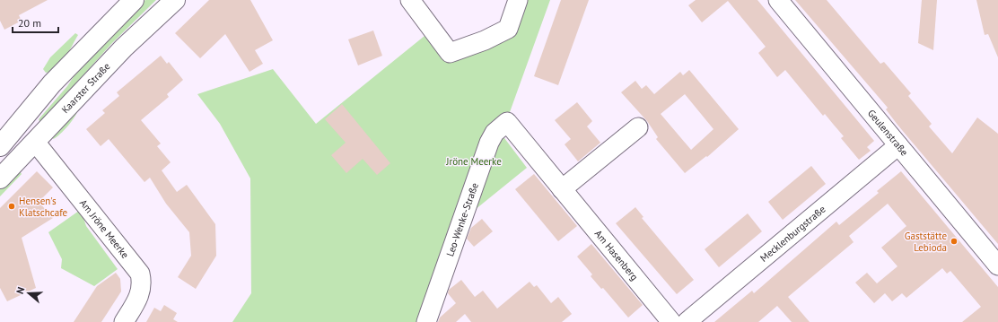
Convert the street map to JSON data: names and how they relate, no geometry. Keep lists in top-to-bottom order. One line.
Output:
{"streets":{"main road":["Kaarster Straße"],"street":["Geulenstraße","Leo-Wenke-Straße","Am Jröne Meerke","Mecklenburgstraße","Am Hasenberg"]},"crossings":[["Kaarster Straße","Am Jröne Meerke"],["Geulenstraße","Mecklenburgstraße"],["Leo-Wenke-Straße","Am Hasenberg"]],"parks":["Jröne Meerke"],"places":["Hensen's Klatschcafe","Gaststätte Lebioda"],"scale_bar":"20 m","north":"left"}
